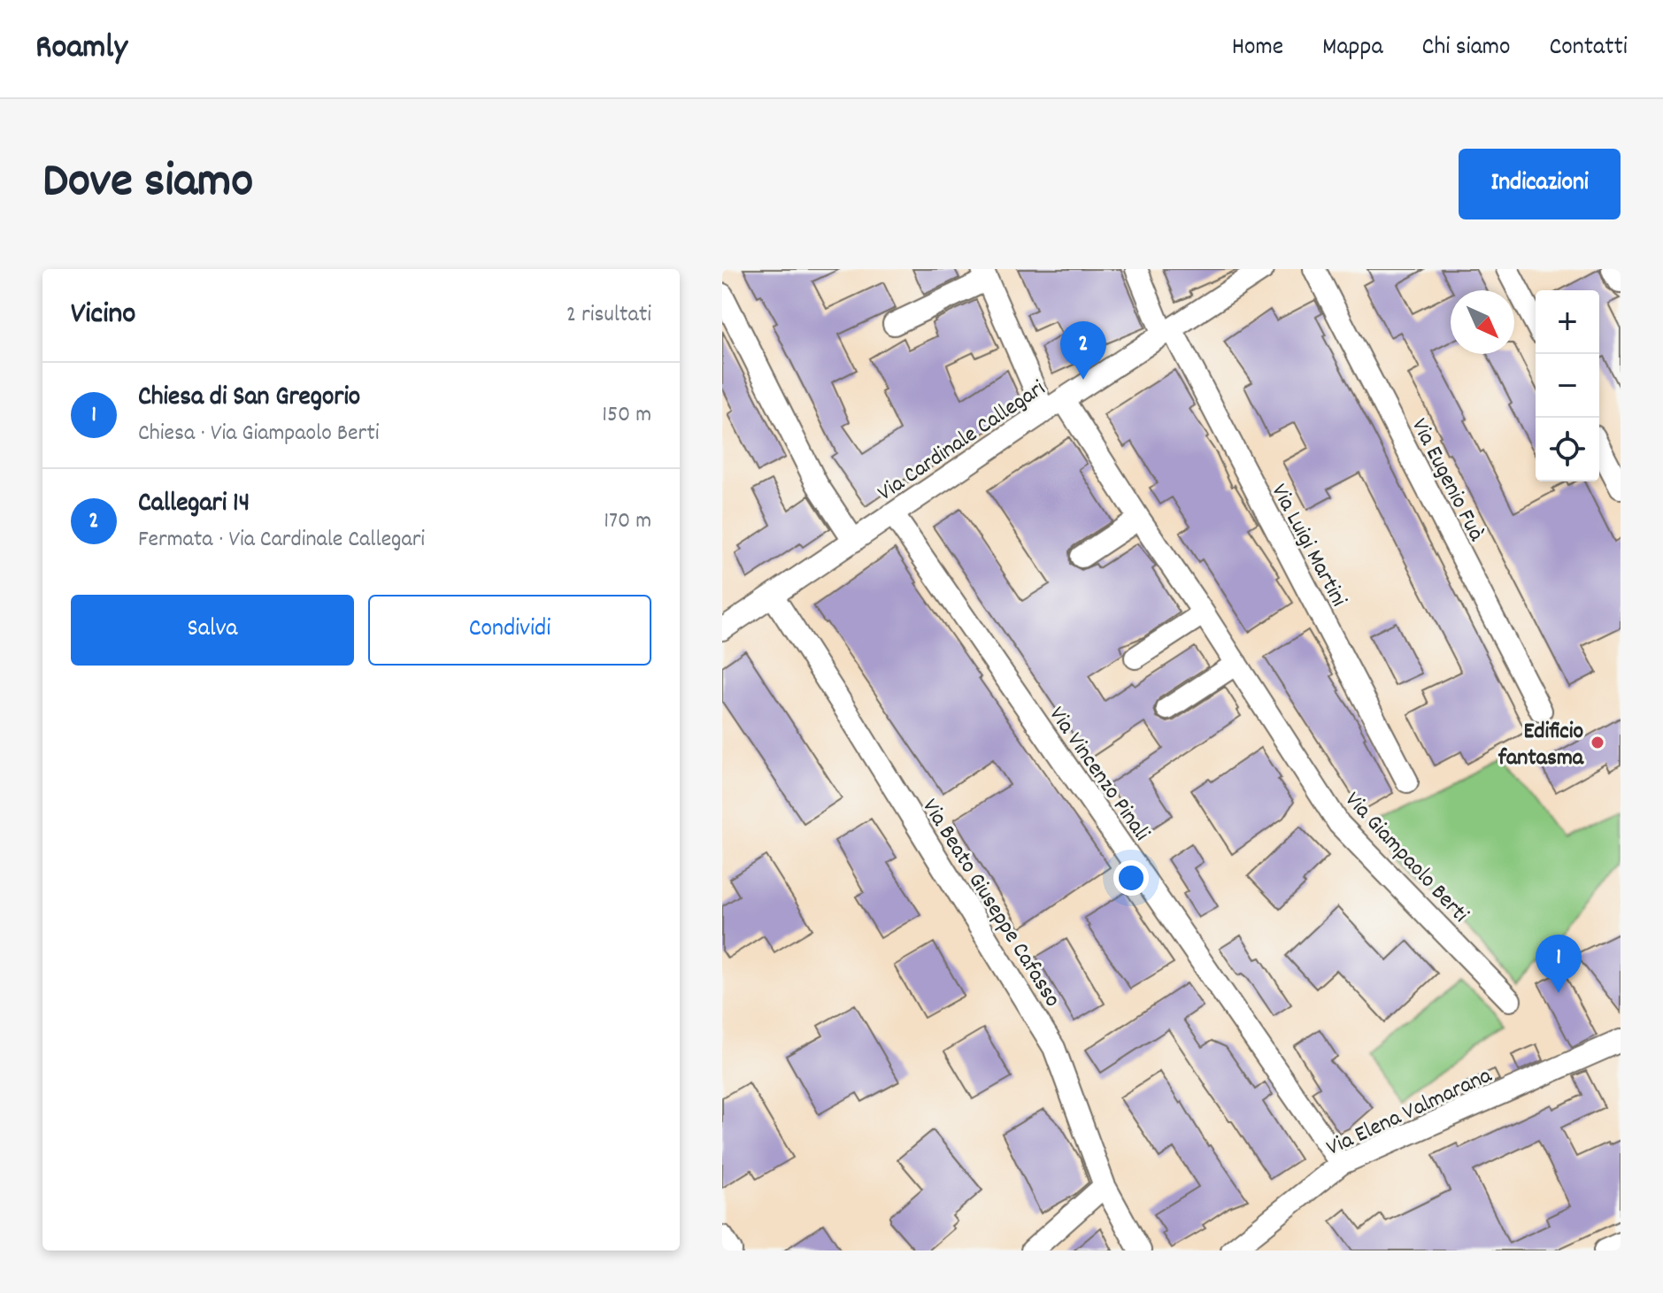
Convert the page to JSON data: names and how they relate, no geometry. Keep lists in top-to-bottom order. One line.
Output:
{"streets":{"street":["Via Cardinale Callegari","Via Eugenio Fuà","Via Luigi Martini","Via Vincenzo Pinali","Via Giampaolo Berti","Via Beato Giuseppe Cafasso","Via Elena Valmarana"]},"crossings":[["Via Cardinale Callegari","Via Luigi Martini"],["Via Cardinale Callegari","Via Vincenzo Pinali"],["Via Cardinale Callegari","Via Giampaolo Berti"],["Via Cardinale Callegari","Via Beato Giuseppe Cafasso"],["Via Vincenzo Pinali","Via Elena Valmarana"]],"places":["Edificio fantasma"],"north":"bottom right","page":{"header":"Roamly","nav":["Home","Mappa","Chi siamo","Contatti"],"title":"Dove siamo","buttons":["Indicazioni",["Salva","Condividi"]],"heading":["Vicino","2 risultati"],"map_buttons":["+","−"],"pins":["2","1"],"list":[{"mark":"1","name":"Chiesa di San Gregorio","note":"Chiesa · Via Giampaolo Berti","value":"150 m"},{"mark":"2","name":"Callegari 14","note":"Fermata · Via Cardinale Callegari","value":"170 m"}]}}
